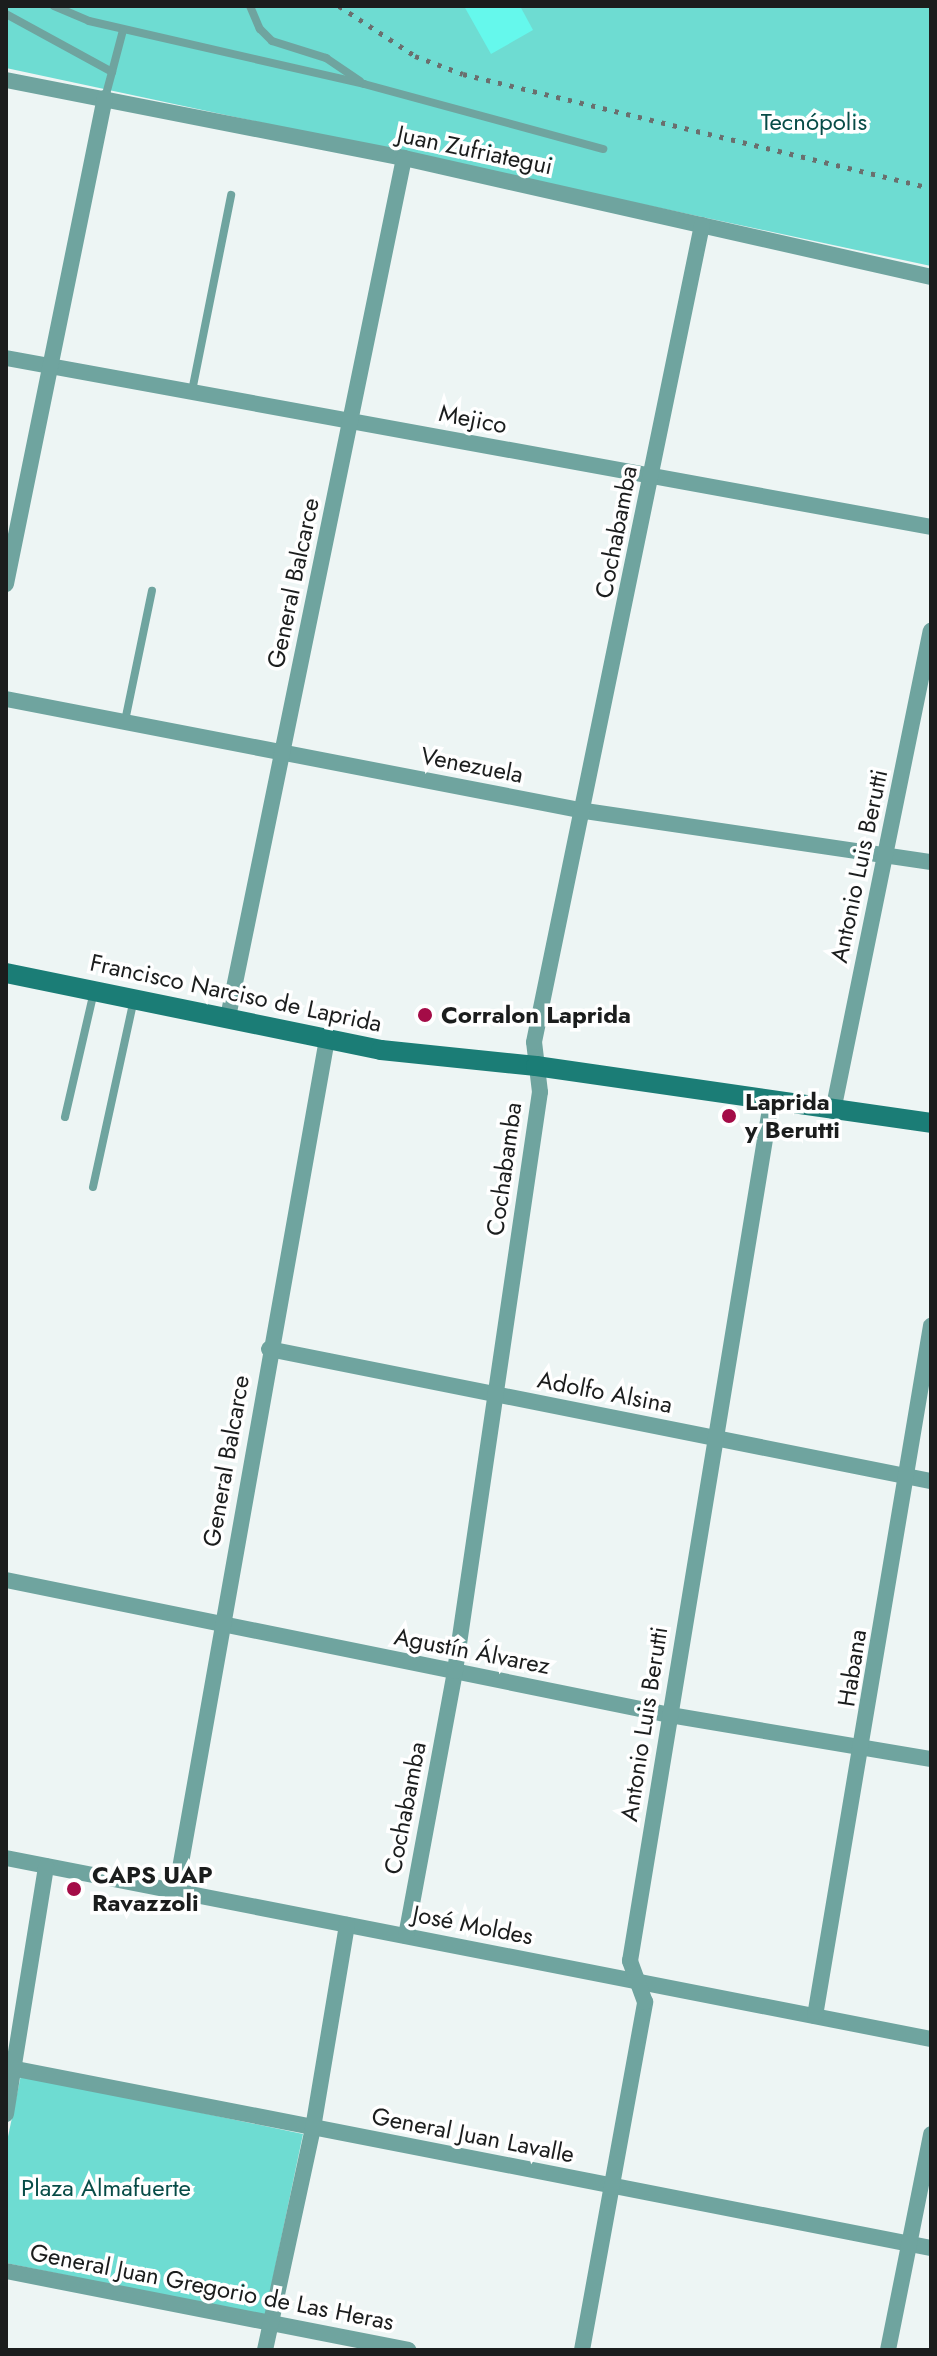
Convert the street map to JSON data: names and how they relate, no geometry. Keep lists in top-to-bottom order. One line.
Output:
{"streets":{"main road":["Francisco Narciso de Laprida"],"street":["Juan Zufriategui","Mejico","Cochabamba","General Balcarce","Venezuela","Antonio Luis Berutti","Adolfo Alsina","Agustín Álvarez","Habana","José Moldes","General Juan Lavalle","General Juan Gregorio de Las Heras"]},"crossings":[["Juan Zufriategui","Cochabamba"],["Juan Zufriategui","General Balcarce"],["Mejico","Cochabamba"],["Mejico","General Balcarce"],["Cochabamba","Venezuela"],["Cochabamba","Francisco Narciso de Laprida"],["Cochabamba","Adolfo Alsina"],["Cochabamba","Agustín Álvarez"],["Cochabamba","José Moldes"],["General Balcarce","Venezuela"],["General Balcarce","Francisco Narciso de Laprida"],["General Balcarce","Adolfo Alsina"],["General Balcarce","Agustín Álvarez"],["General Balcarce","José Moldes"],["Venezuela","Antonio Luis Berutti"],["Antonio Luis Berutti","Francisco Narciso de Laprida"],["Antonio Luis Berutti","Adolfo Alsina"],["Antonio Luis Berutti","Agustín Álvarez"],["Antonio Luis Berutti","José Moldes"],["Antonio Luis Berutti","General Juan Lavalle"],["Adolfo Alsina","Habana"],["Agustín Álvarez","Habana"],["Habana","José Moldes"]],"parks":["Tecnópolis","Plaza Almafuerte"],"places":["Corralon Laprida","Laprida y Berutti","CAPS UAP Ravazzoli"]}
